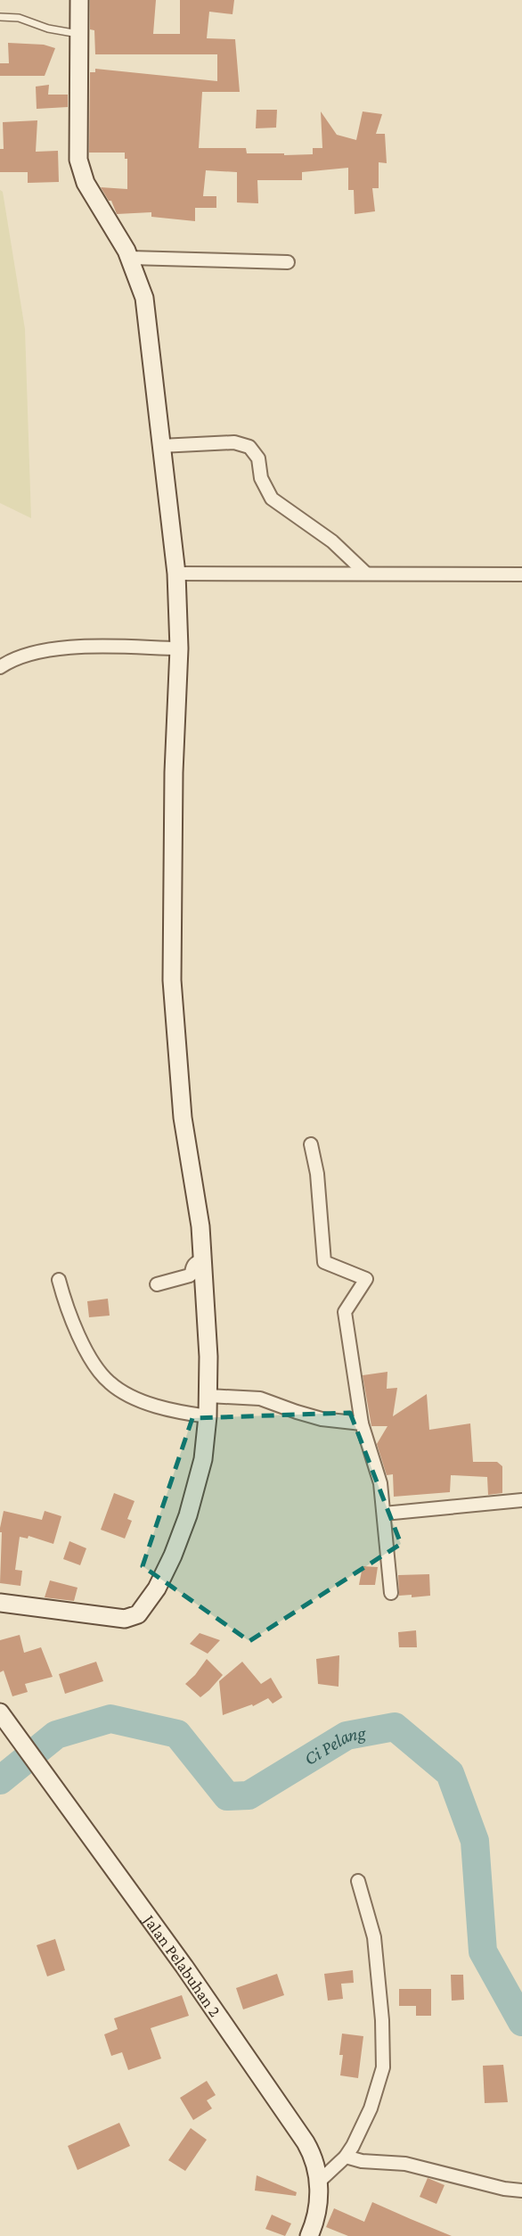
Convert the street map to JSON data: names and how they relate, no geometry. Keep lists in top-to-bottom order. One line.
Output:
{"streets":{"street":["Jalan Pelabuhan 2"]},"water":["Ci Pelang"]}
